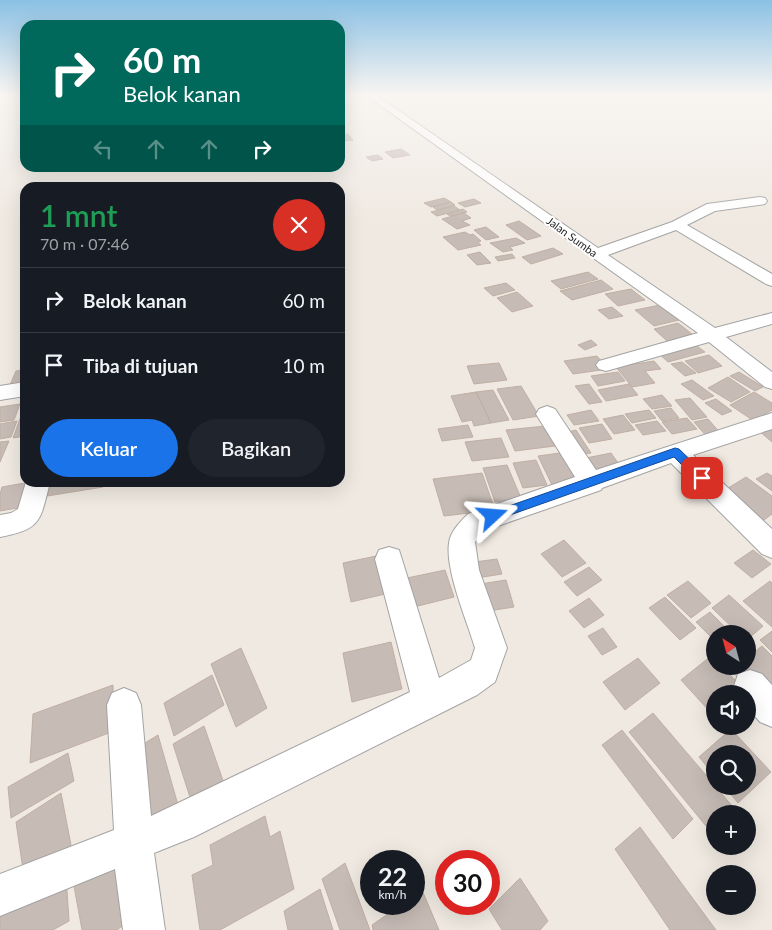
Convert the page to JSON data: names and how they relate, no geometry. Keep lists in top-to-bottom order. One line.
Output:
{"streets":{"street":["Jalan Sumba"]},"north":"top left","page":{"turn":["60 m","Belok kanan"],"heading":["1 mnt","70 m · 07:46"],"list":[{"name":"Belok kanan","value":"60 m"},{"name":"Tiba di tujuan","value":"10 m"}],"buttons":["Keluar","Bagikan"],"map_buttons":["+","−"],"speed":"22 km/h","limit":"30"}}
